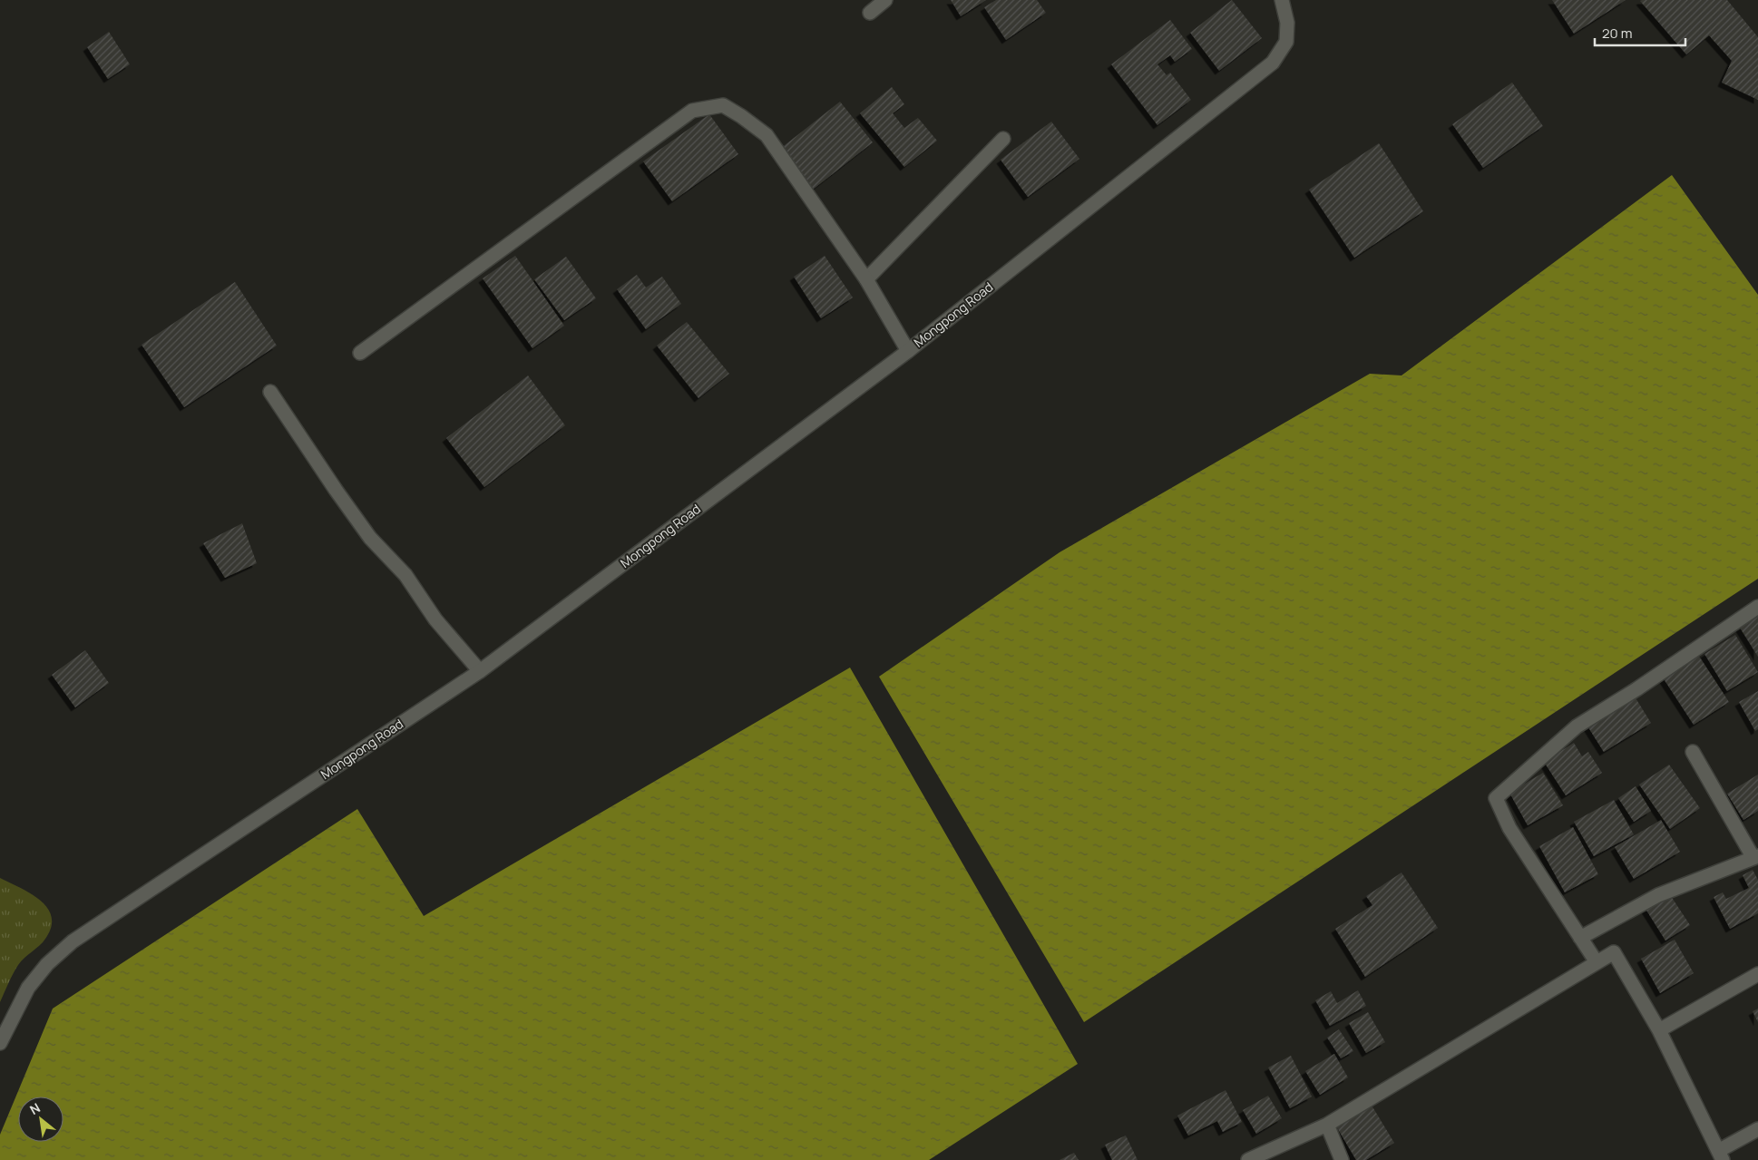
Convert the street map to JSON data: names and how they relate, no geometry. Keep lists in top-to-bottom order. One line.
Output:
{"streets":{"street":["Mongpong Road"]},"scale_bar":"20 m","north":"top left"}
